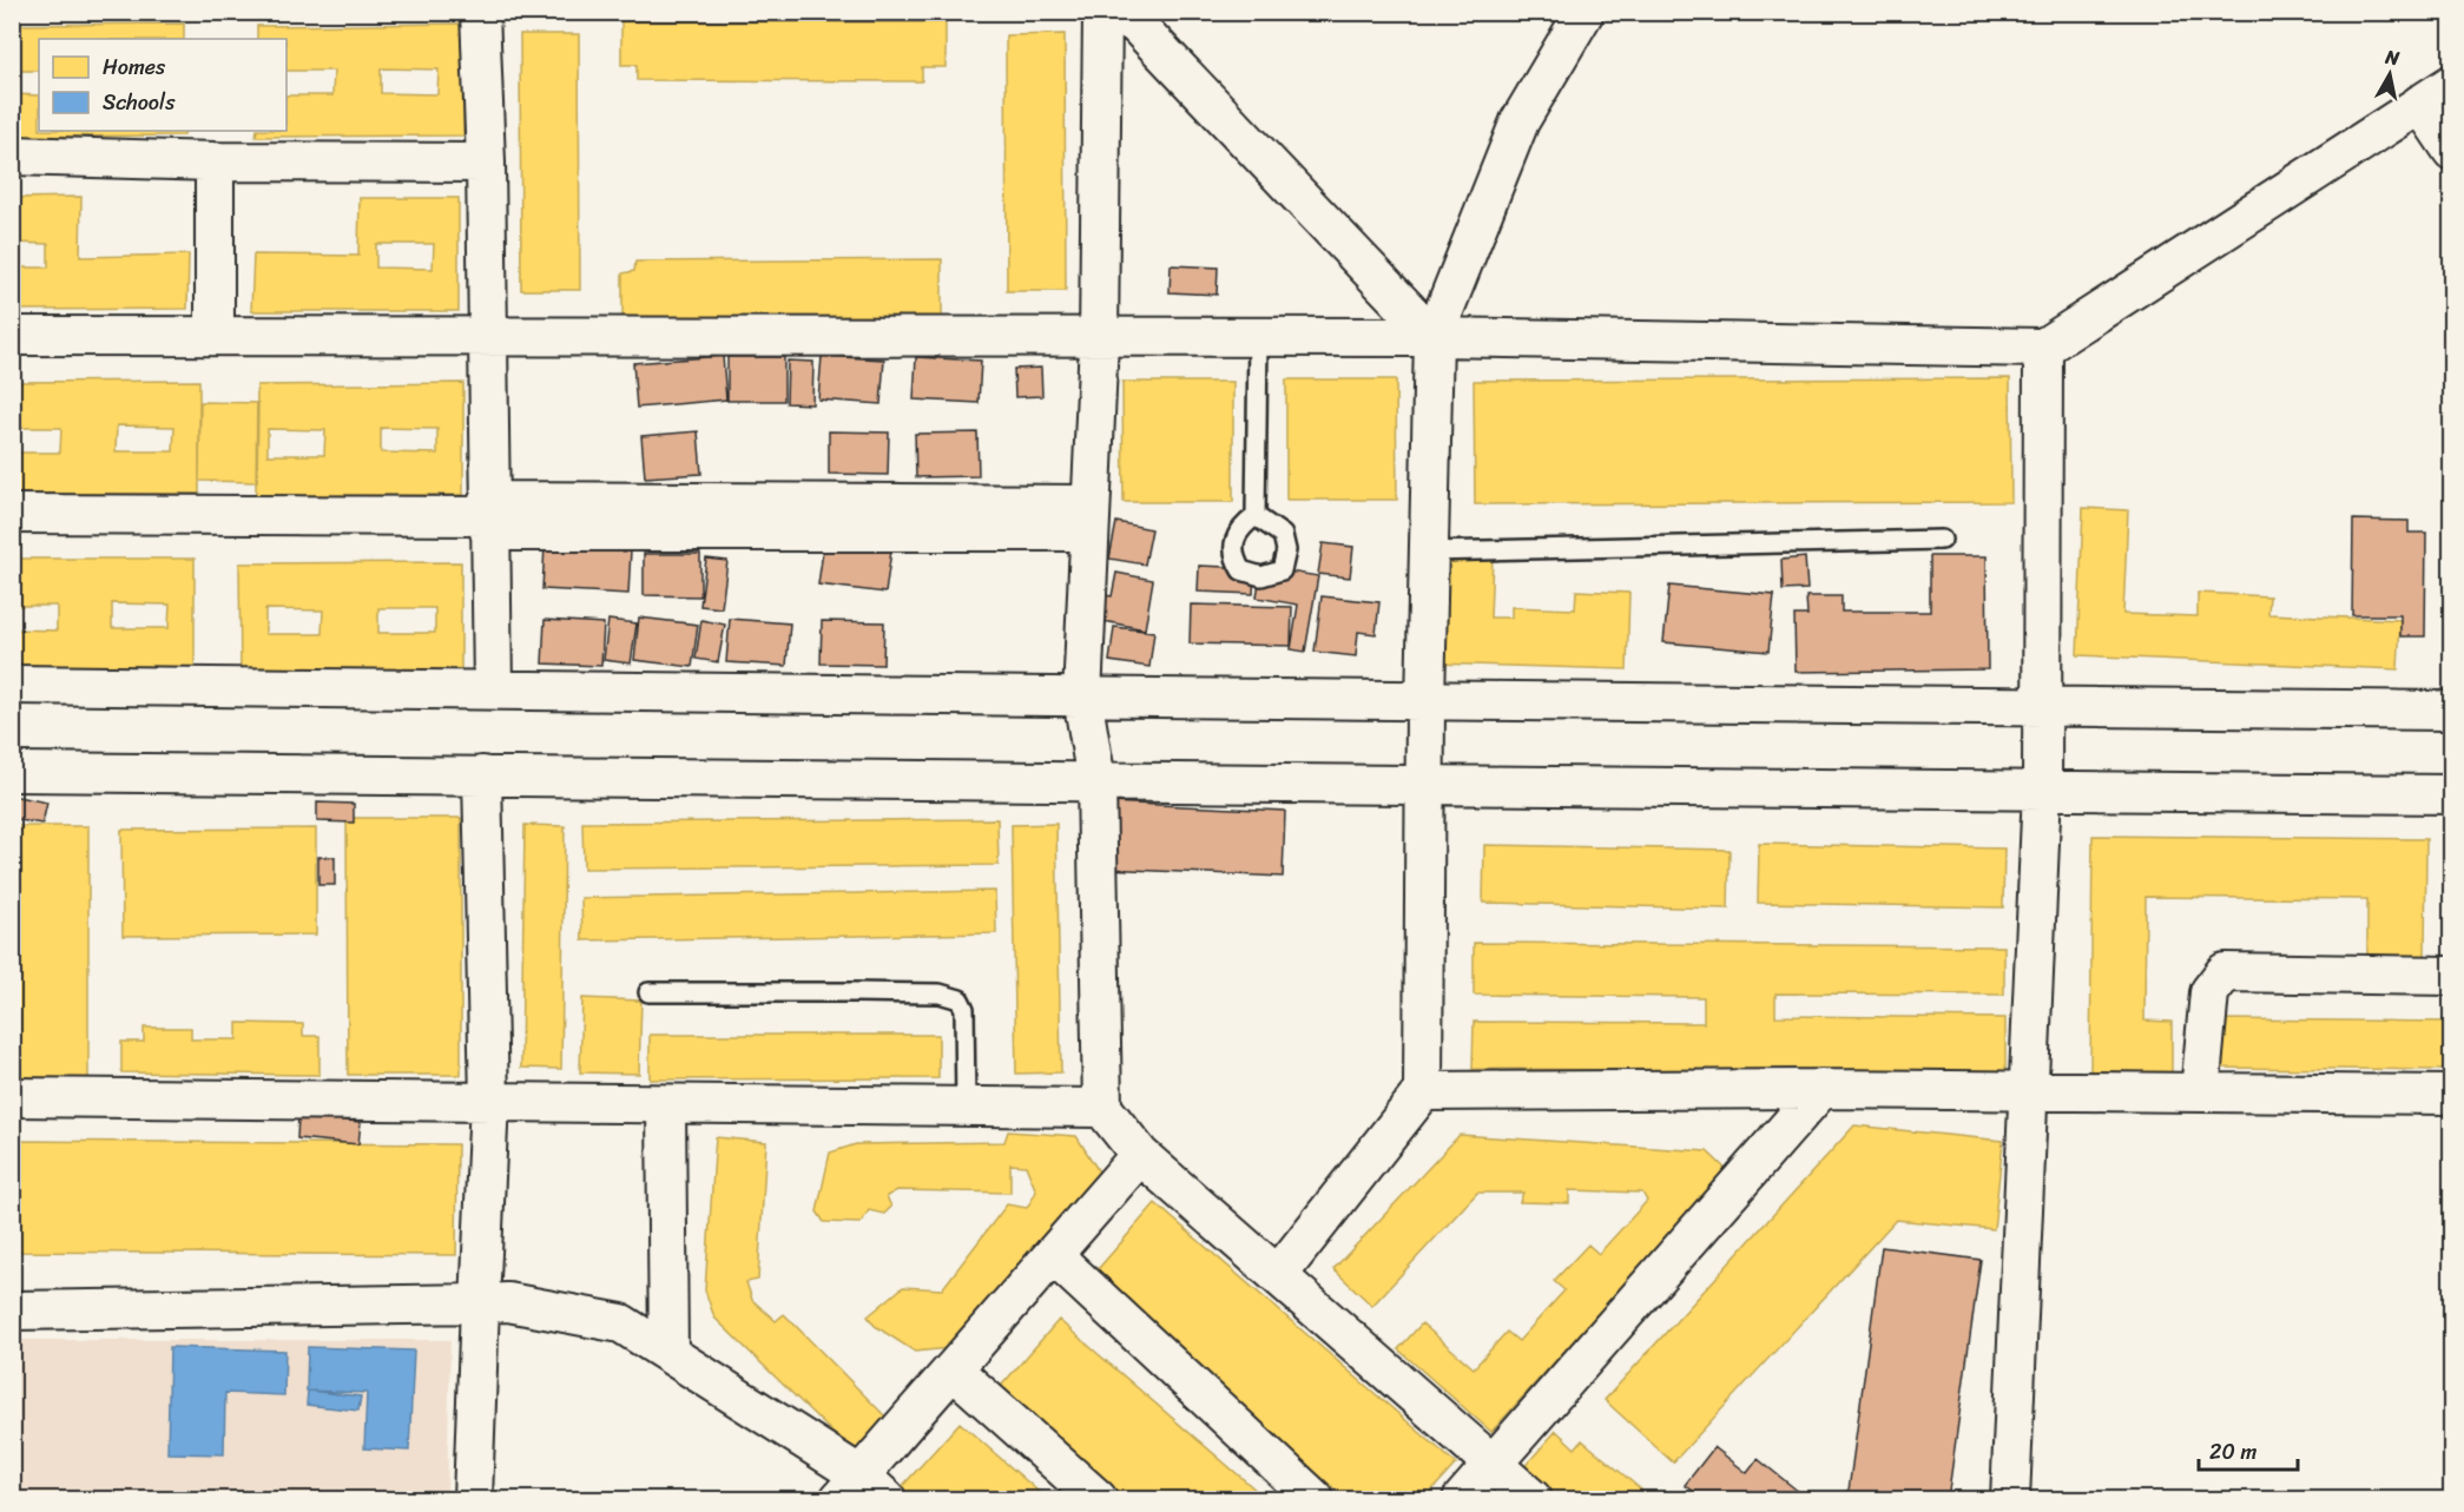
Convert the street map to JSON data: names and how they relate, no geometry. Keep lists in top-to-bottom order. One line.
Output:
{"legend":["Homes","Schools"],"scale_bar":"20 m","north":"top"}
